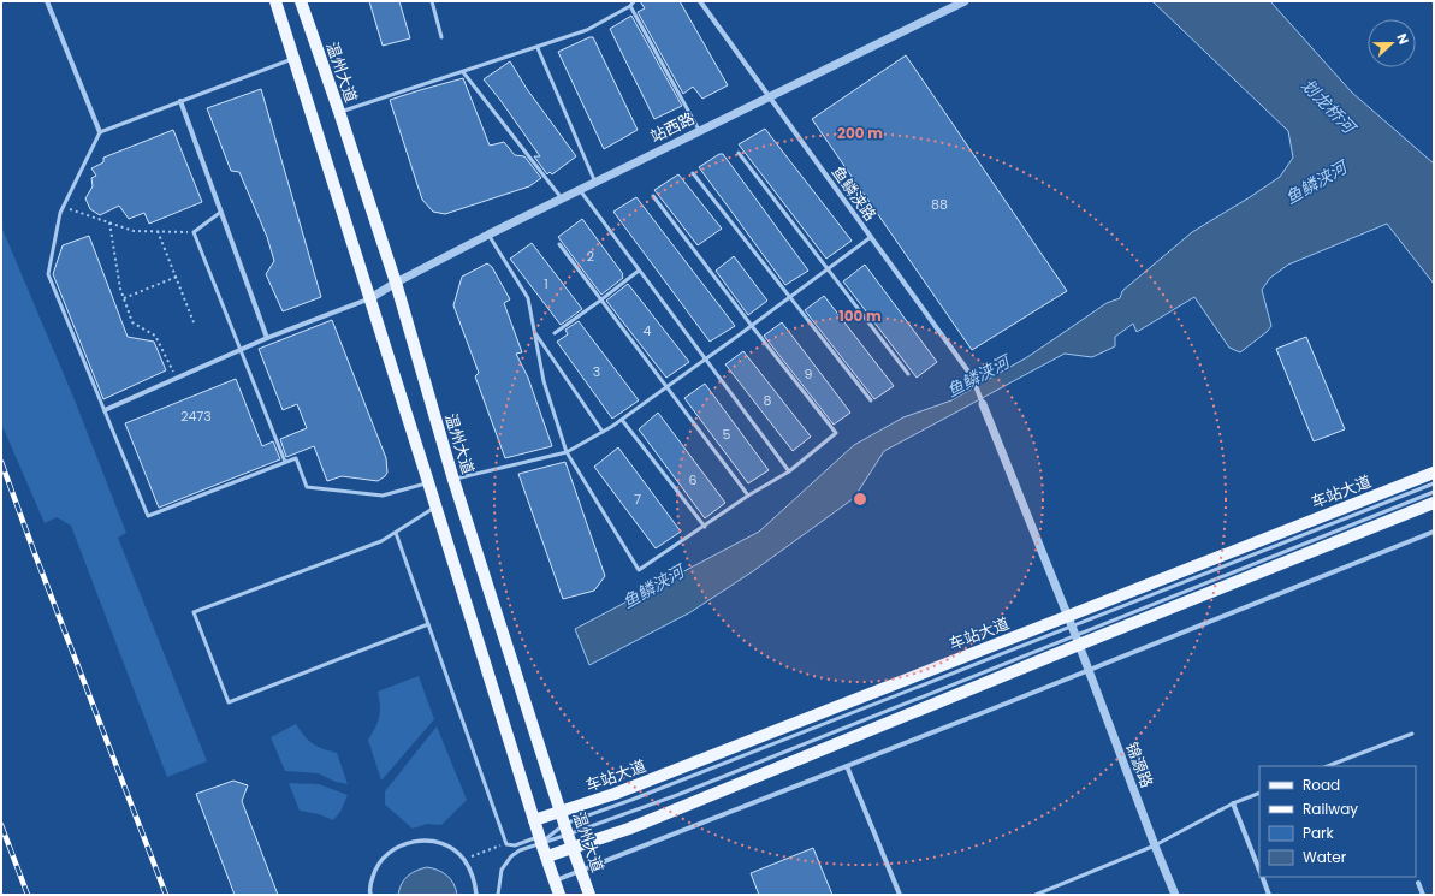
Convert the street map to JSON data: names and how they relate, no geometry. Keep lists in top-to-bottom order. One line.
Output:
{"streets":{"main road":["温州大道","车站大道"],"street":["站西路","鱼鳞浃路","锦源路"]},"crossings":[["温州大道","站西路"],["温州大道","车站大道"],["站西路","鱼鳞浃路"],["鱼鳞浃路","锦源路"],["车站大道","锦源路"]],"water":["划龙桥河","鱼鳞浃河"],"house_numbers":["88","2","1","4","3","9","8","2473","5","6","7"],"legend":["Road","Railway","Park","Water"],"north":"right","rings":["200 m","100 m"]}
